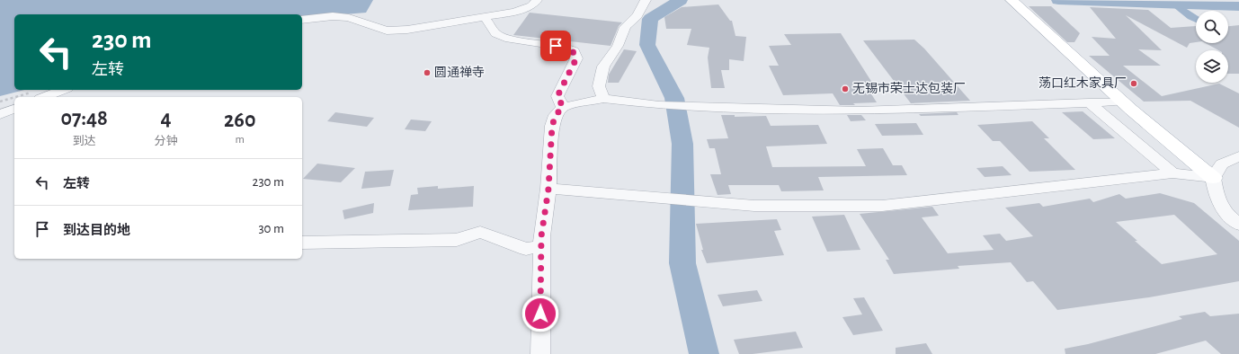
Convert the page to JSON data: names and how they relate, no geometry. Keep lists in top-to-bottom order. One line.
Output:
{"places":["圆通禅寺","荡口红木家具厂","无锡市荣士达包装厂"],"page":{"turn":["230 m","左转"],"eta":["07:48","到达","4","分钟","260","m"],"list":[{"name":"左转","value":"230 m"},{"name":"到达目的地","value":"30 m"}]}}
